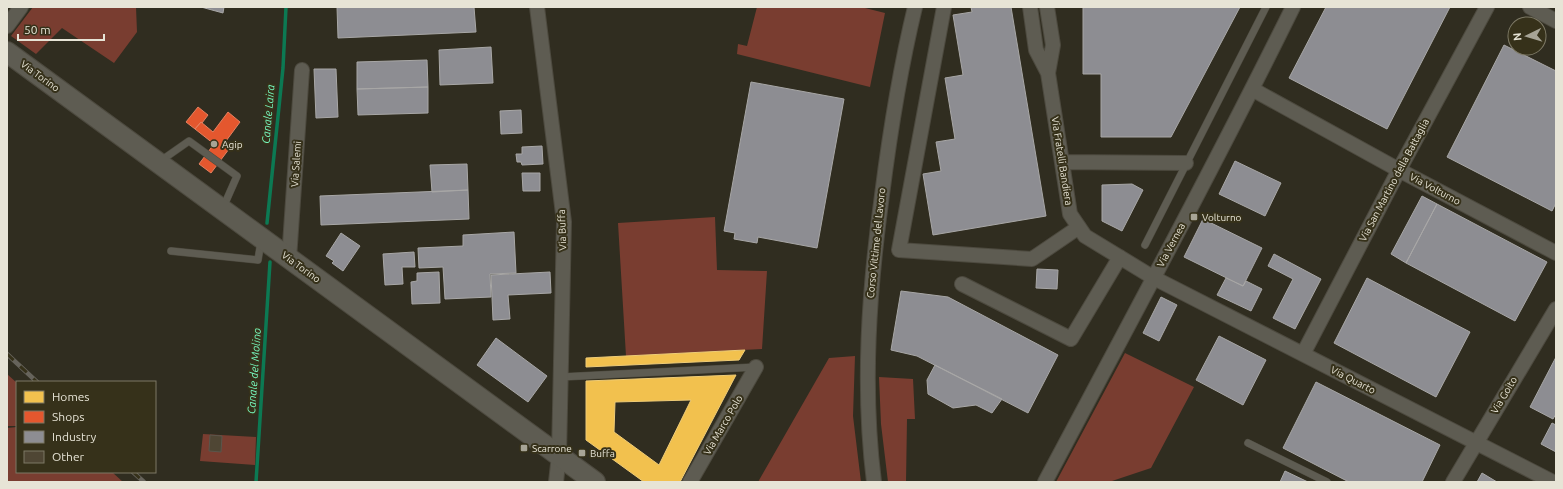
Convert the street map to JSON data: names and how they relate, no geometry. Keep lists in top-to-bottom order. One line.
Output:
{"streets":{"main road":["Via Torino"],"street":["Via Fratelli Bandiera","Via Salemi","Via San Martino della Battaglia","Via Volturno","Via Buffa","Corso Vittime del Lavoro","Via Vernea","Via Quarto","Via Goito","Via Marco Polo"]},"crossings":[["Via Torino","Via Salemi"],["Via Torino","Via Buffa"],["Via Fratelli Bandiera","Via Vernea"],["Via Fratelli Bandiera","Via Quarto"],["Via San Martino della Battaglia","Via Volturno"],["Via San Martino della Battaglia","Via Quarto"],["Via Volturno","Via Vernea"],["Via Vernea","Via Quarto"],["Via Quarto","Via Goito"]],"water":["Canale Laira","Canale del Molino"],"places":{"other":["Agip"],"transit":["Volturno","Scarrone","Buffa"]},"legend":["Homes","Shops","Industry","Other"],"scale_bar":"50 m","north":"left"}
